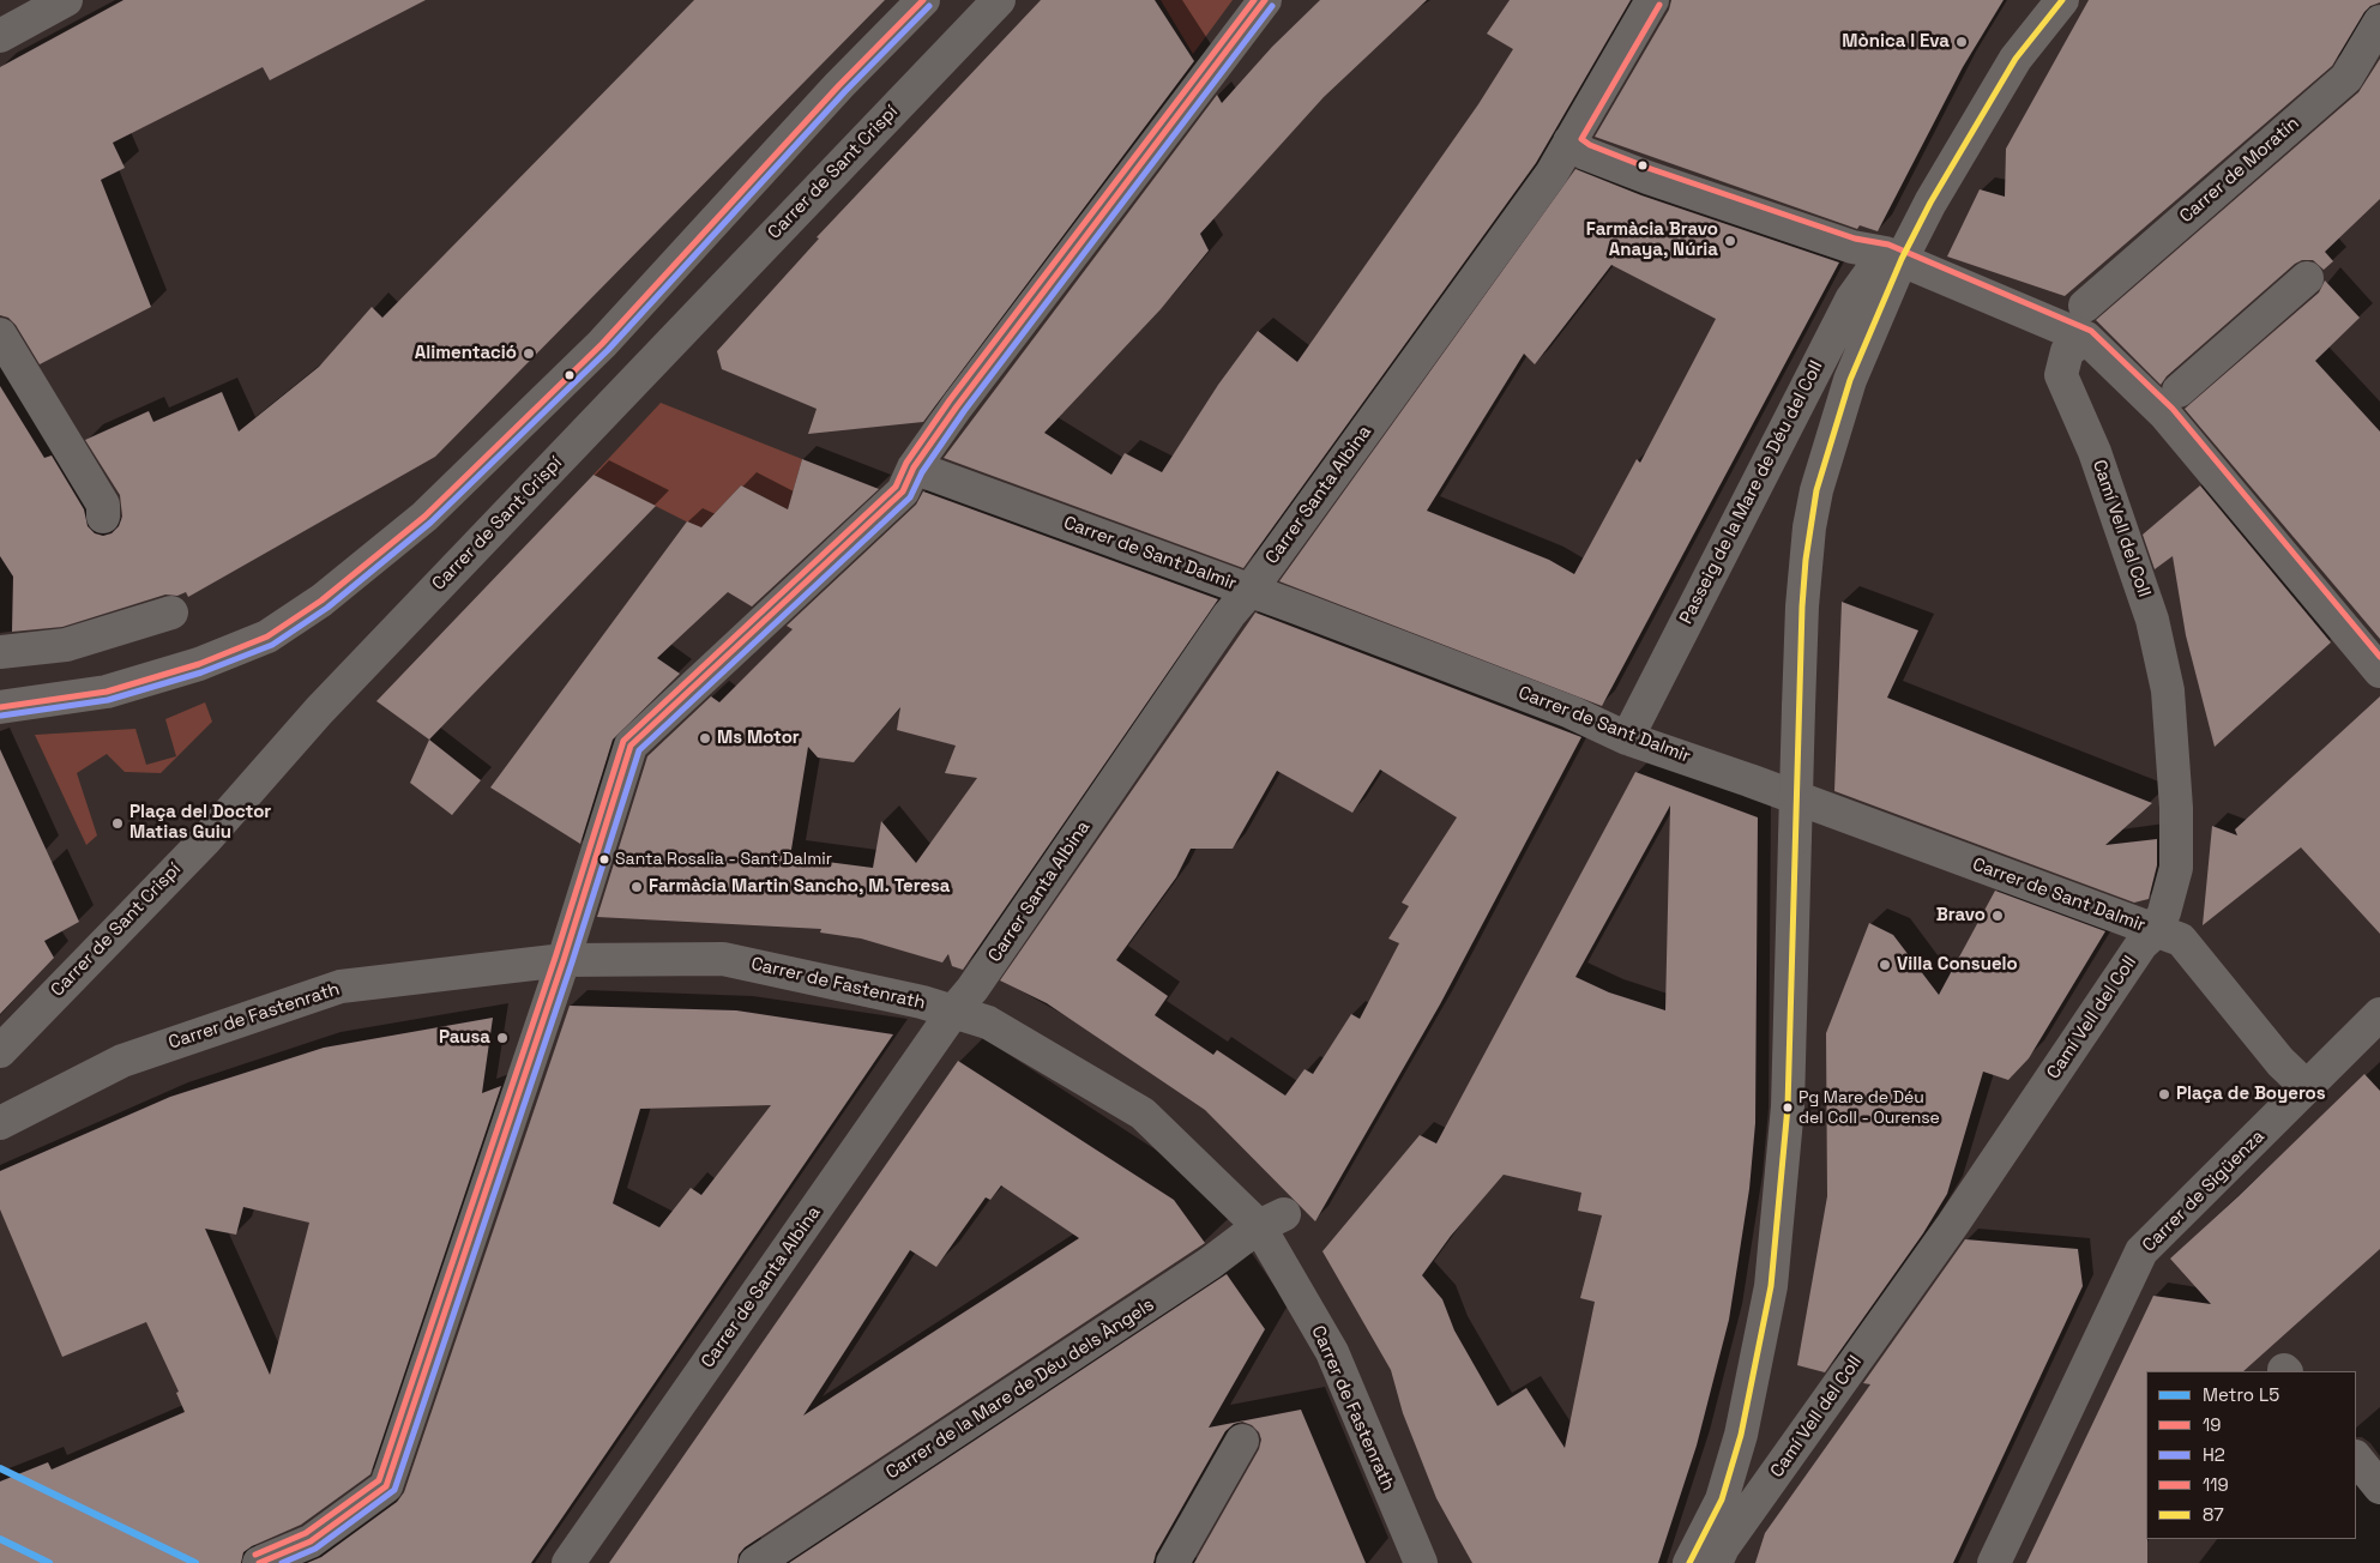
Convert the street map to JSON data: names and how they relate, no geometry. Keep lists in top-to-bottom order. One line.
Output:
{"streets":{"street":["Carrer de Moratín","Carrer de Sant Crispí","Passeig de la Mare de Déu del Coll","Carrer Santa Albina","Camí Vell del Coll","Carrer de Sant Dalmir","Carrer de Fastenrath","Carrer de Sigüenza","Carrer de Santa Albina","Carrer de la Mare de Déu dels Àngels"]},"crossings":[["Passeig de la Mare de Déu del Coll","Carrer de Sant Dalmir"],["Carrer Santa Albina","Carrer de Sant Dalmir"],["Carrer Santa Albina","Carrer de Fastenrath"],["Carrer Santa Albina","Carrer de Santa Albina"],["Camí Vell del Coll","Carrer de Sant Dalmir"],["Carrer de Sant Dalmir","Carrer de Sigüenza"],["Carrer de Fastenrath","Carrer de Santa Albina"],["Carrer de Fastenrath","Carrer de la Mare de Déu dels Àngels"]],"places":["Mònica I Eva","Farmàcia Bravo Anaya, Núria","Alimentació","Ms Motor","Plaça del Doctor Matias Guiu","Santa Rosalia - Sant Dalmir","Farmàcia Martin Sancho, M. Teresa","Bravo","Villa Consuelo","Pausa","Plaça de Boyeros","Pg Mare de Déu del Coll - Ourense"],"lines":["transit line 19","transit line 119","transit line 87","transit line H2","metro line L5"],"legend":["Metro L5","19","H2","119","87"]}
